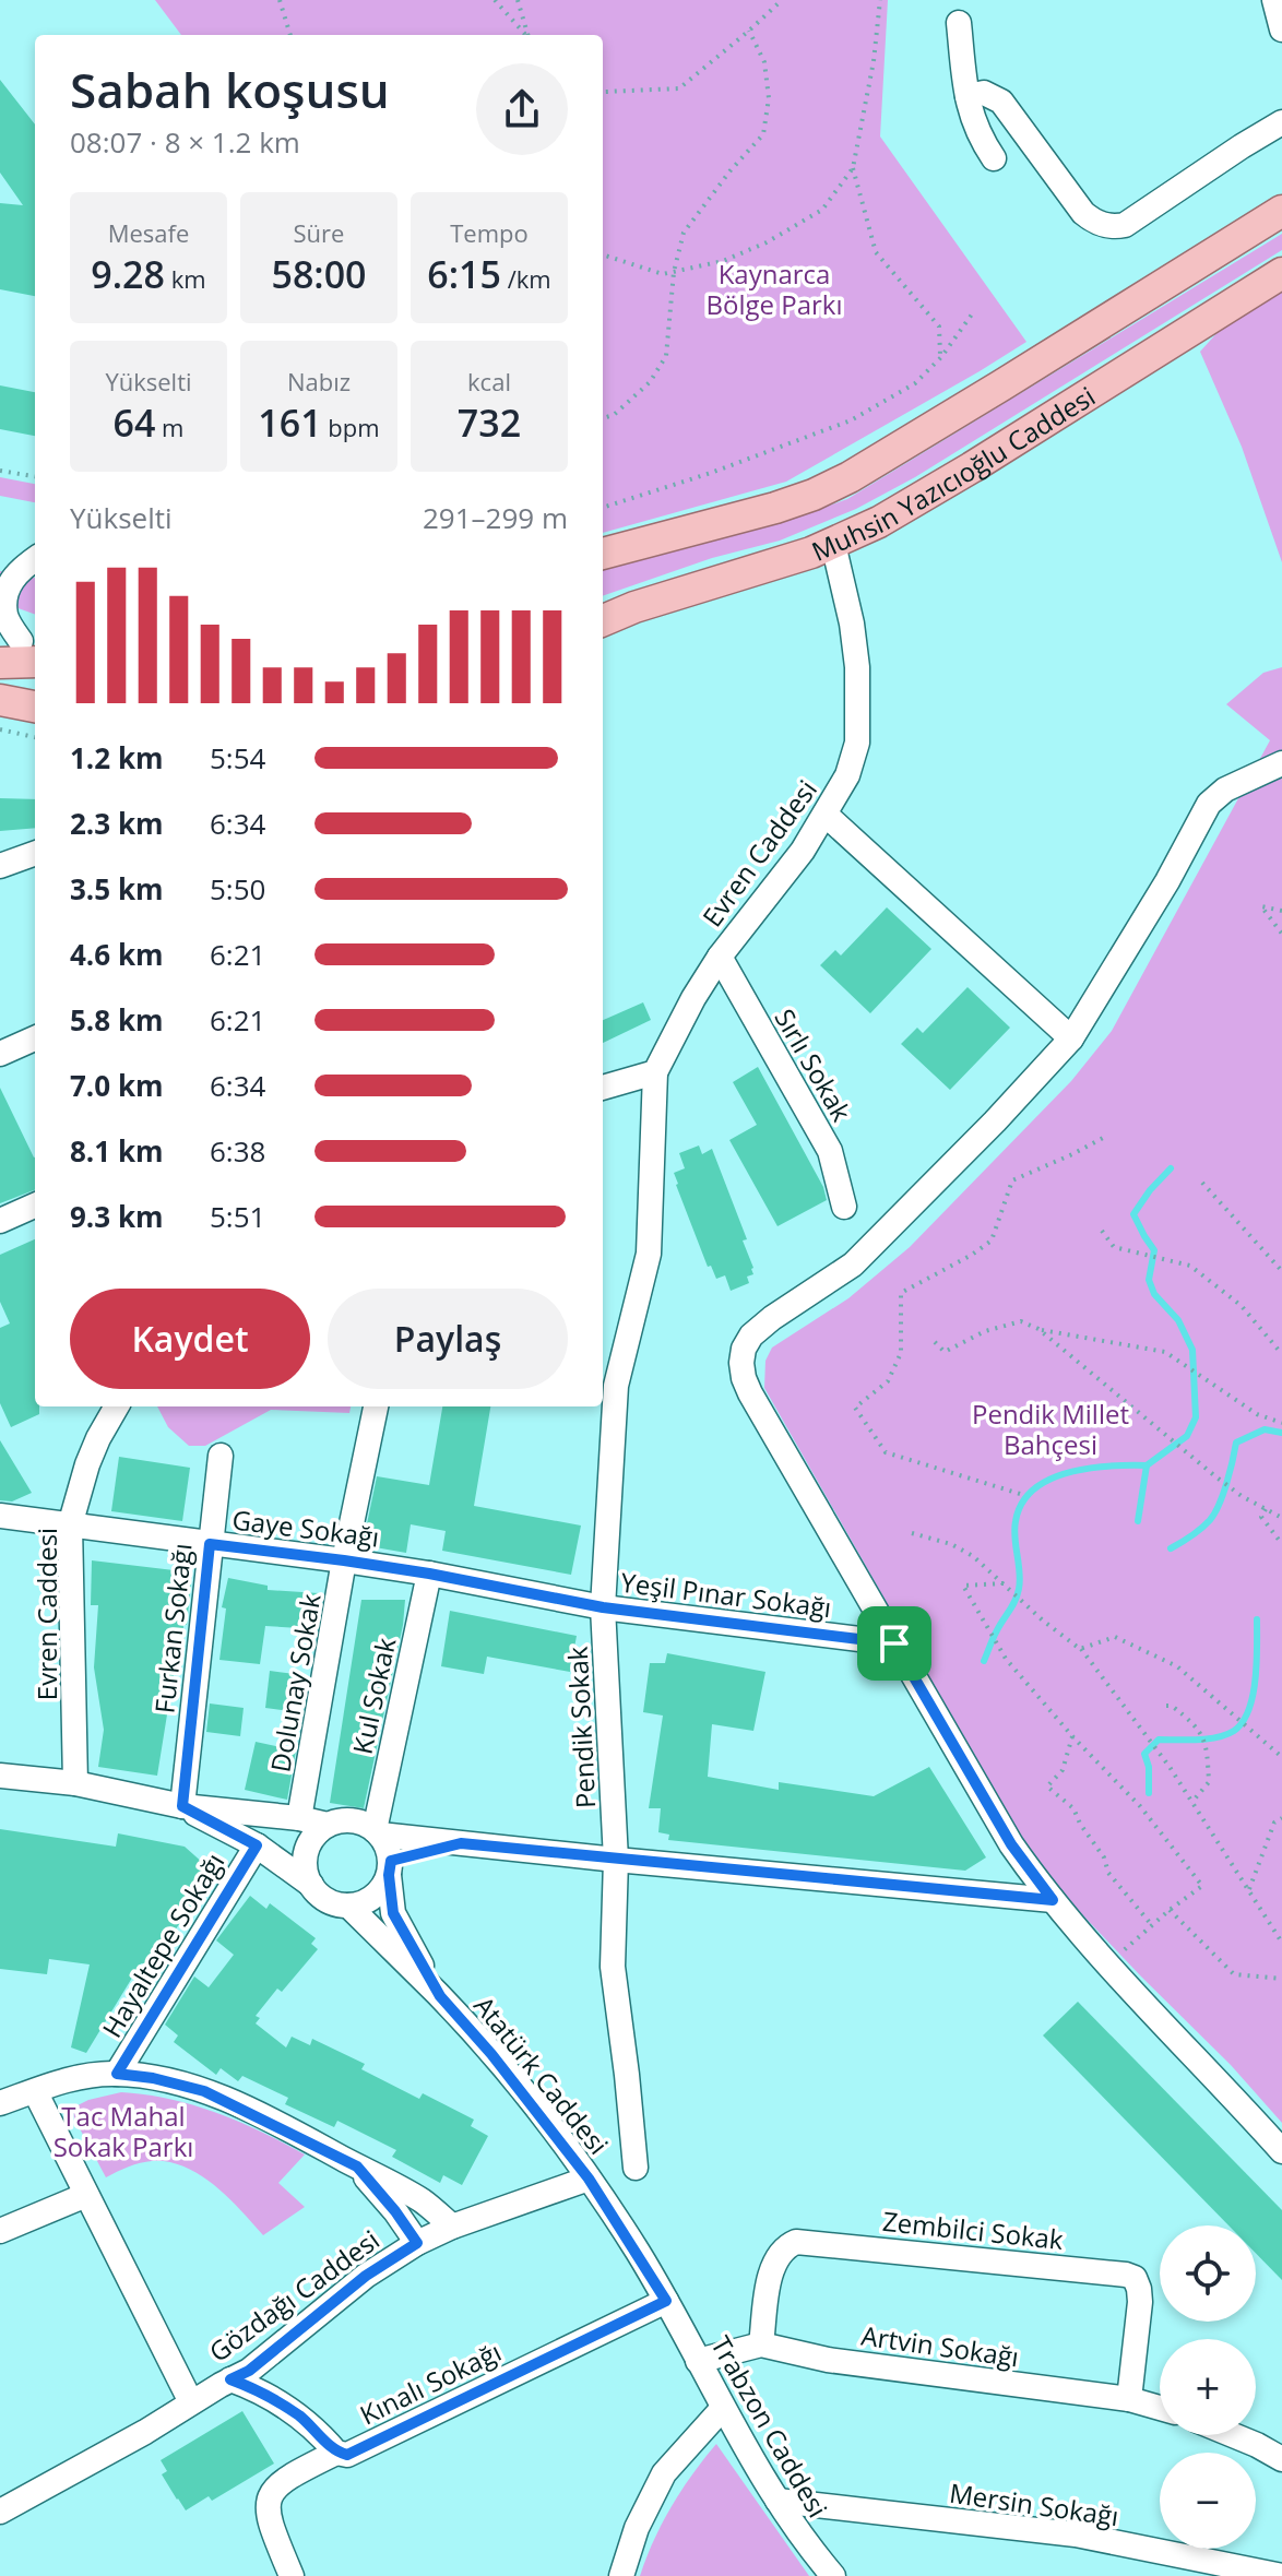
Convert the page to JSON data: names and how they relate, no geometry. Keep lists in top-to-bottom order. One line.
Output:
{"streets":{"main road":["Muhsin Yazıcıoğlu Caddesi"],"street":["Evren Caddesi","Sırlı Sokak","Gaye Sokağı","Yeşil Pınar Sokağı","Furkan Sokağı","Dolunay Sokak","Kul Sokak","Pendik Sokak","Hayaltepe Sokağı","Atatürk Caddesi","Zembilci Sokak","Gözdağı Caddesi","Artvin Sokağı","Kınalı Sokağı","Trabzon Caddesi","Mersin Sokağı"]},"crossings":[["Muhsin Yazıcıoğlu Caddesi","Evren Caddesi"],["Evren Caddesi","Sırlı Sokak"],["Evren Caddesi","Gaye Sokağı"],["Evren Caddesi","Pendik Sokak"],["Gaye Sokağı","Yeşil Pınar Sokağı"],["Gaye Sokağı","Furkan Sokağı"],["Gaye Sokağı","Dolunay Sokak"],["Gaye Sokağı","Kul Sokak"],["Gaye Sokağı","Pendik Sokak"],["Yeşil Pınar Sokağı","Pendik Sokak"],["Kul Sokak","Atatürk Caddesi"],["Atatürk Caddesi","Gözdağı Caddesi"],["Atatürk Caddesi","Kınalı Sokağı"],["Atatürk Caddesi","Trabzon Caddesi"],["Zembilci Sokak","Artvin Sokağı"],["Artvin Sokağı","Trabzon Caddesi"],["Kınalı Sokağı","Trabzon Caddesi"],["Trabzon Caddesi","Mersin Sokağı"]],"parks":["Kaynarca Bölge Parkı","Pendik Millet Bahçesi","Tac Mahal Sokak Parkı"],"page":{"heading":["Sabah koşusu","08:07 · 8 × 1.2 km"],"stats":[["Mesafe","9.28 km"],["Süre","58:00"],["Tempo","6:15 /km"],["Yükselti","64 m"],["Nabız","161 bpm"],["kcal","732"]],"chart":["Yükselti","291–299 m"],"list":[{"name":"1.2 km","note":"5:54"},{"name":"2.3 km","note":"6:34"},{"name":"3.5 km","note":"5:50"},{"name":"4.6 km","note":"6:21"},{"name":"5.8 km","note":"6:21"},{"name":"7.0 km","note":"6:34"},{"name":"8.1 km","note":"6:38"},{"name":"9.3 km","note":"5:51"}],"buttons":["Kaydet","Paylaş"],"map_buttons":["+","−"]}}
